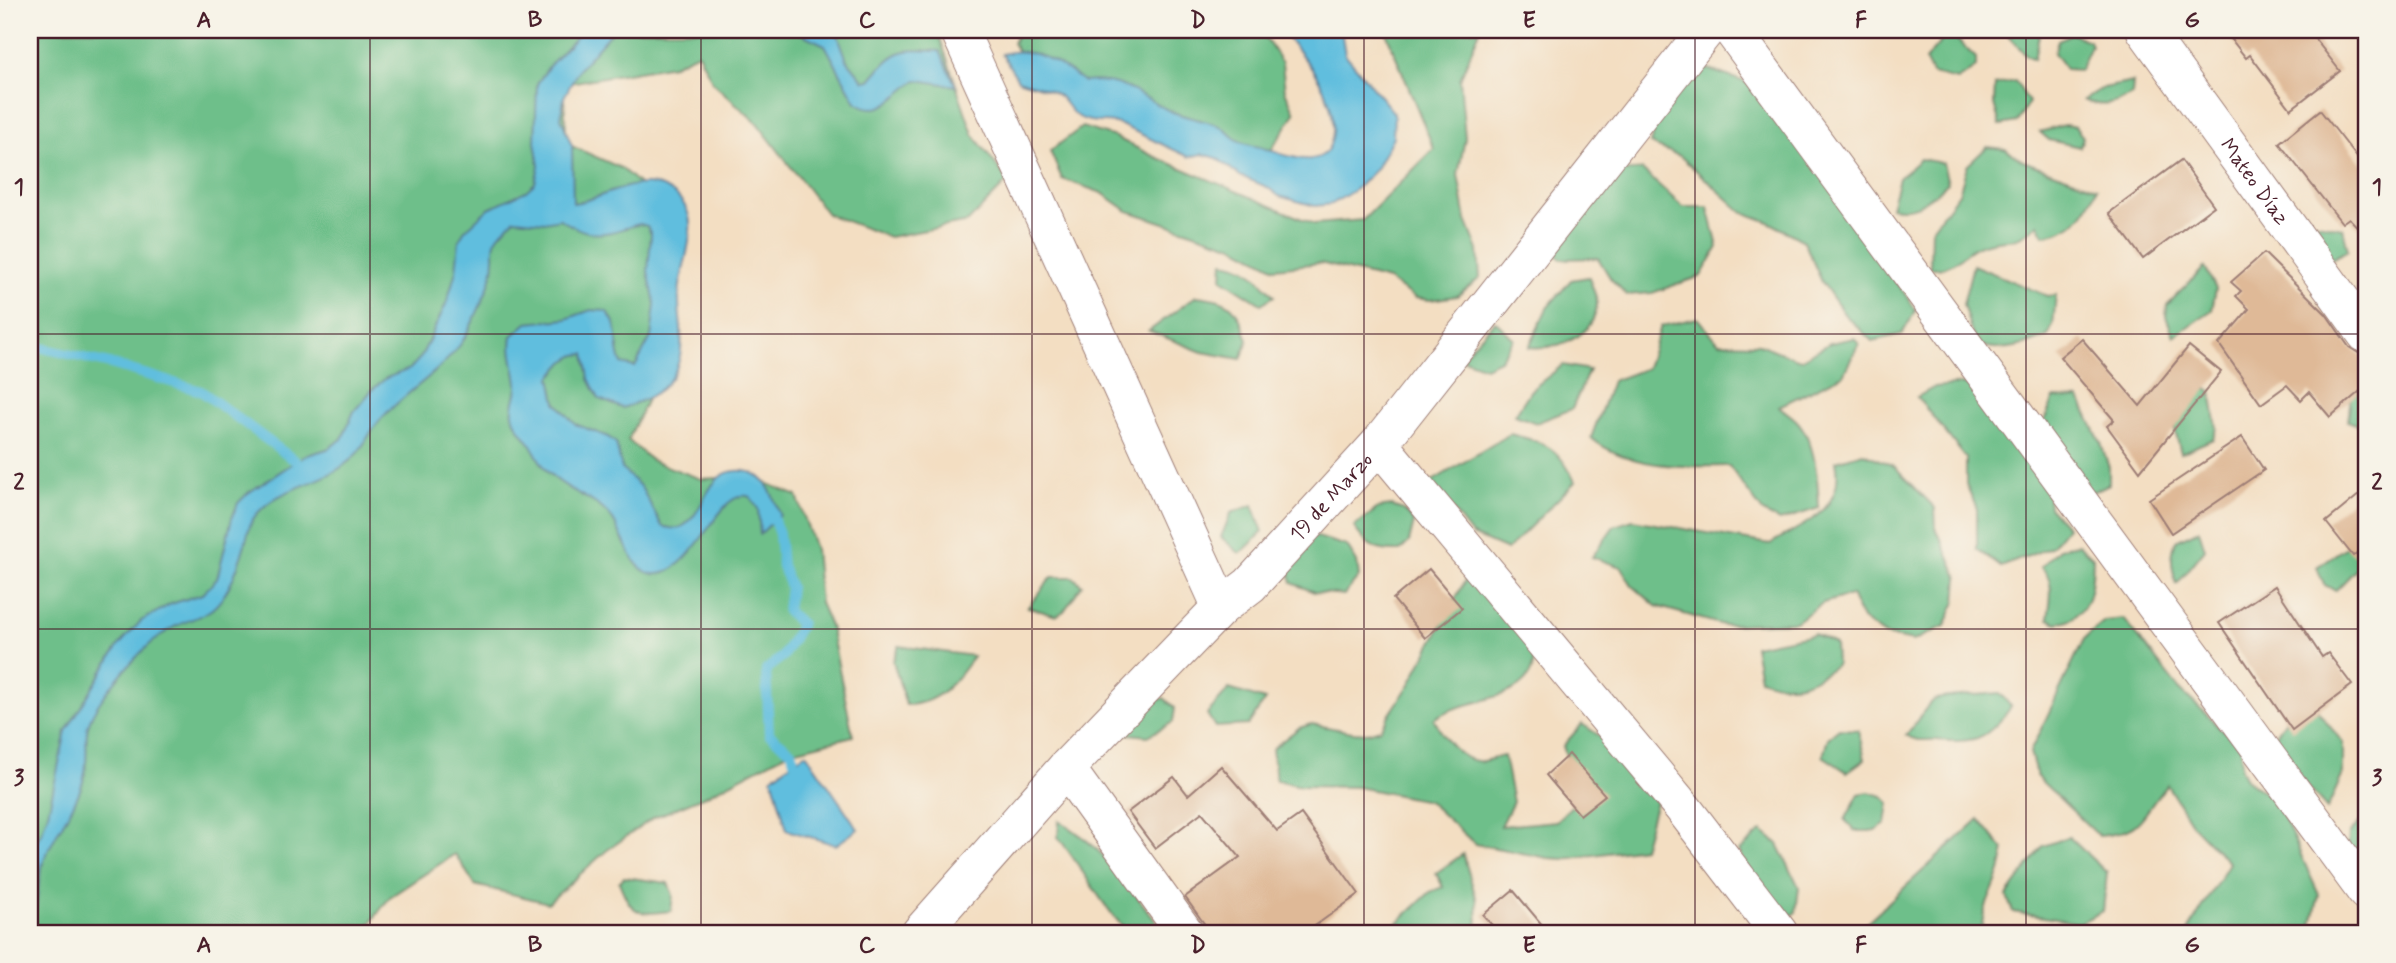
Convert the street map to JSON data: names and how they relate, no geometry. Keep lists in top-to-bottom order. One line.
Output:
{"streets":{"street":["Mateo Díaz","19 de Marzo"]},"grid":{"columns":["A","B","C","D","E","F","G"],"rows":["1","2","3"]}}
